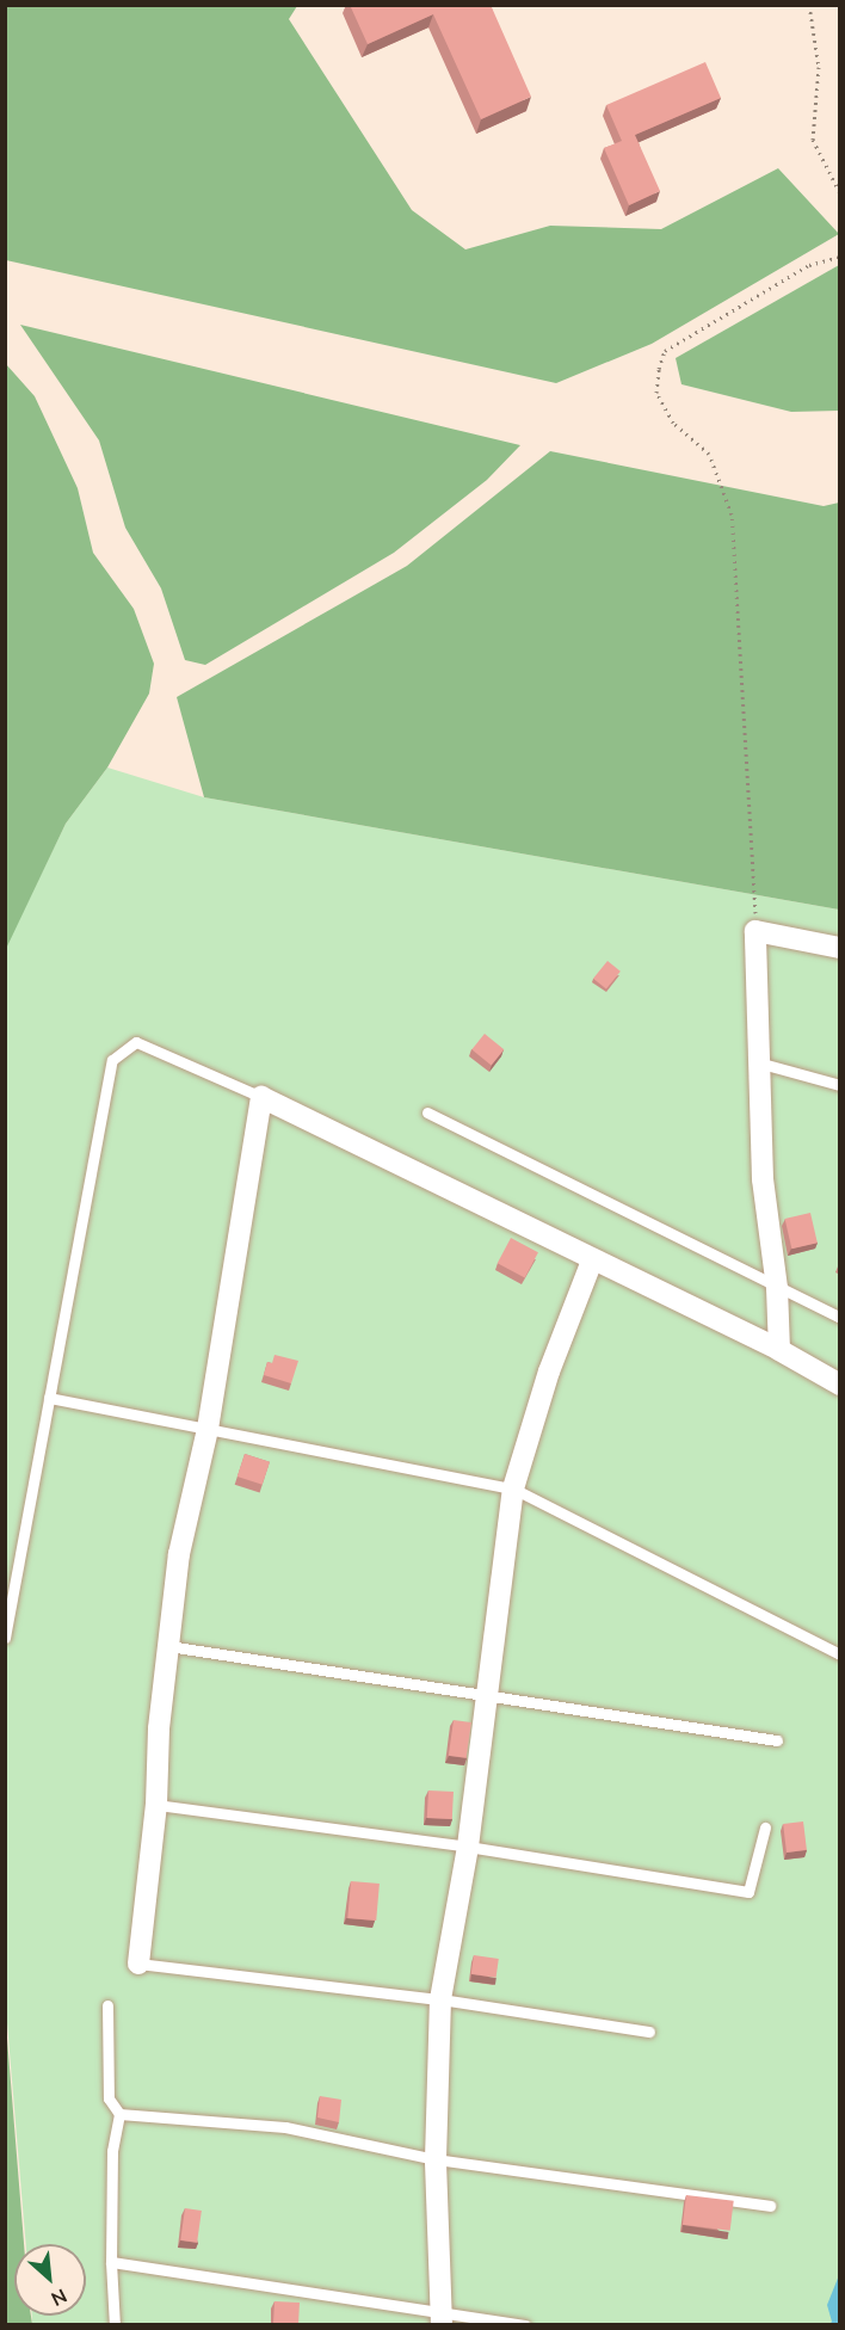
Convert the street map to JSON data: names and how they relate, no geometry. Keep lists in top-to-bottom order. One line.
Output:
{"north":"bottom right"}
